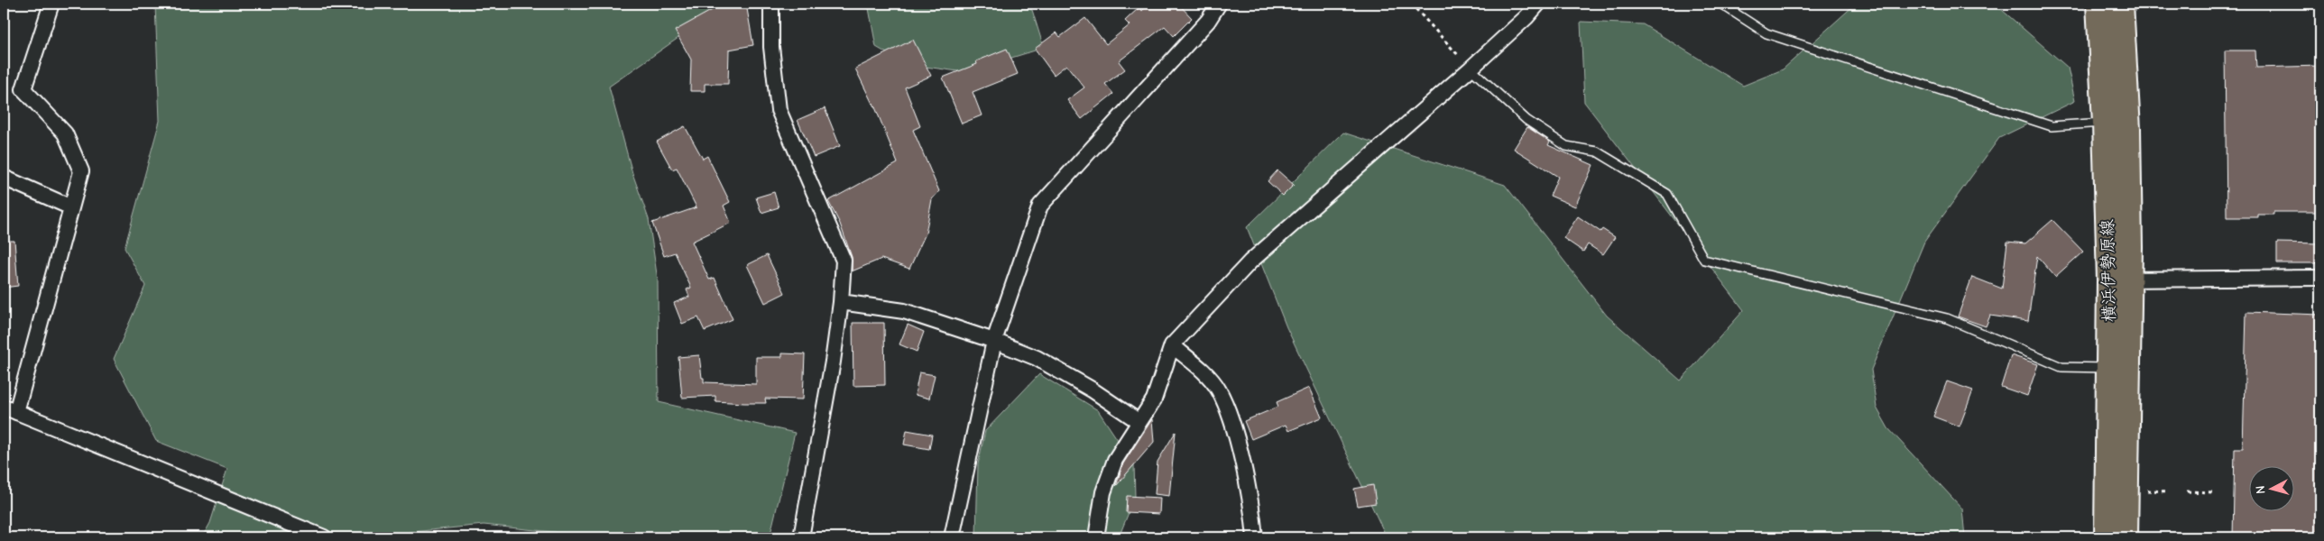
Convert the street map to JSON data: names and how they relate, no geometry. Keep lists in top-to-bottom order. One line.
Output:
{"streets":{"main road":["横浜伊勢原線"]},"north":"left"}
